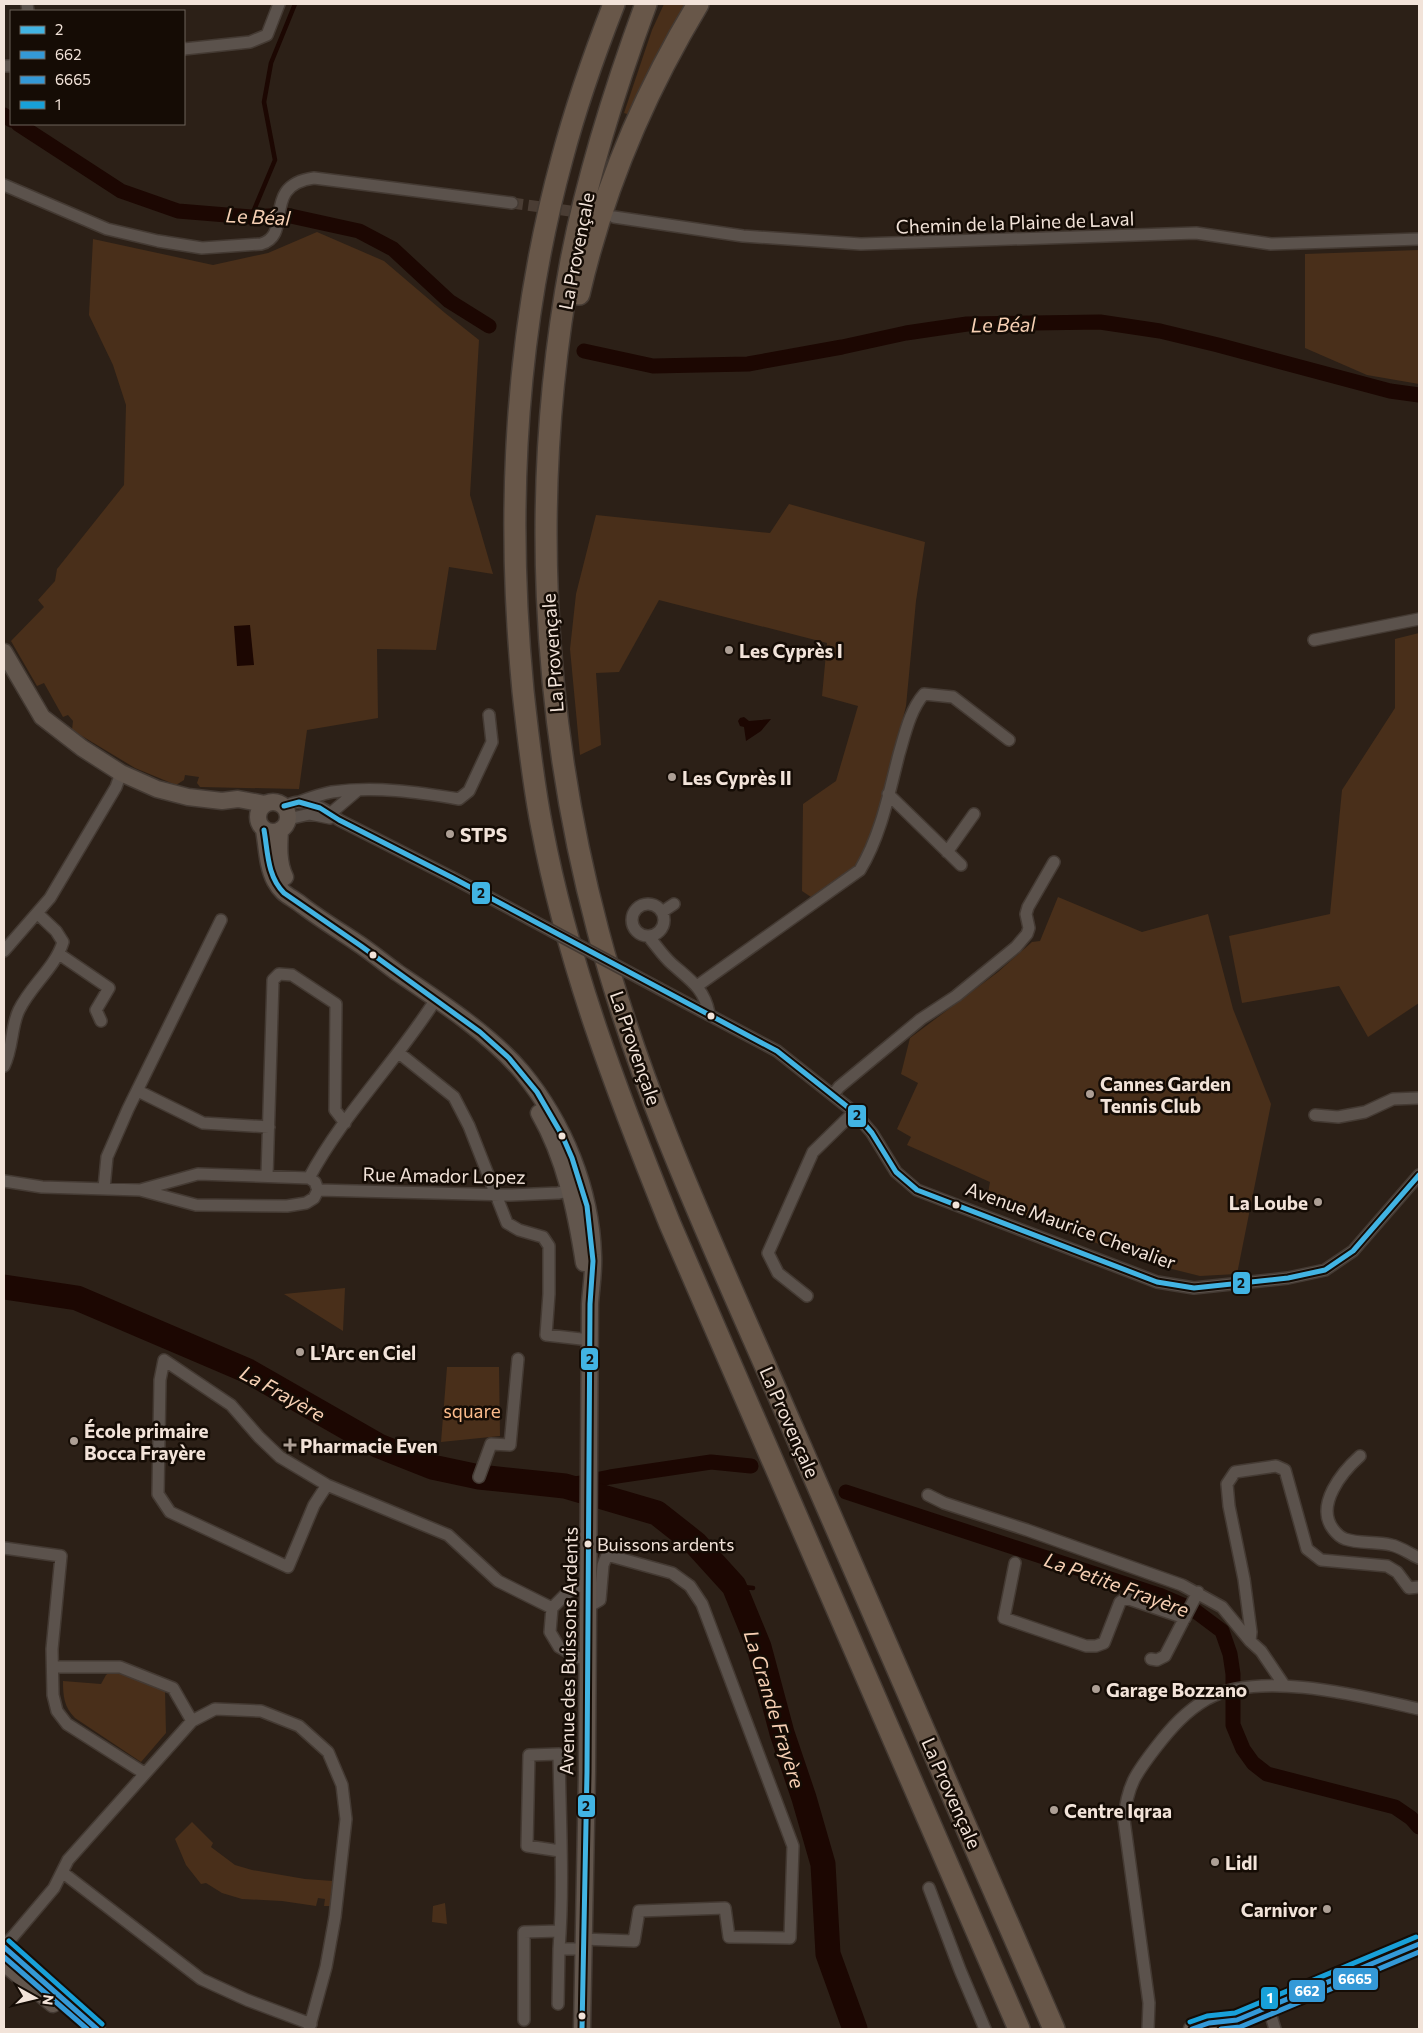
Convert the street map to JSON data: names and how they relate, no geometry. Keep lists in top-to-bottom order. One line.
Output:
{"streets":{"highway":["La Provençale"],"street":["Chemin de la Plaine de Laval","Rue Amador Lopez","Avenue Maurice Chevalier","Avenue des Buissons Ardents"]},"crossings":[["Rue Amador Lopez","Avenue des Buissons Ardents"],["Avenue Maurice Chevalier","Avenue des Buissons Ardents"]],"water":["Le Béal","La Frayère","La Petite Frayère","La Grande Frayère"],"parks":["square"],"places":{"other":["Les Cyprès I","Les Cyprès II","STPS","Cannes Garden Tennis Club","La Loube","L'Arc en Ciel","École primaire Bocca Frayère","Buissons ardents","Garage Bozzano","Centre Iqraa","Lidl","Carnivor"],"health":["Pharmacie Even"]},"lines":["transit line 2","transit line 1","transit line 662","transit line 6665"],"legend":["2","662","6665","1"],"north":"right"}
